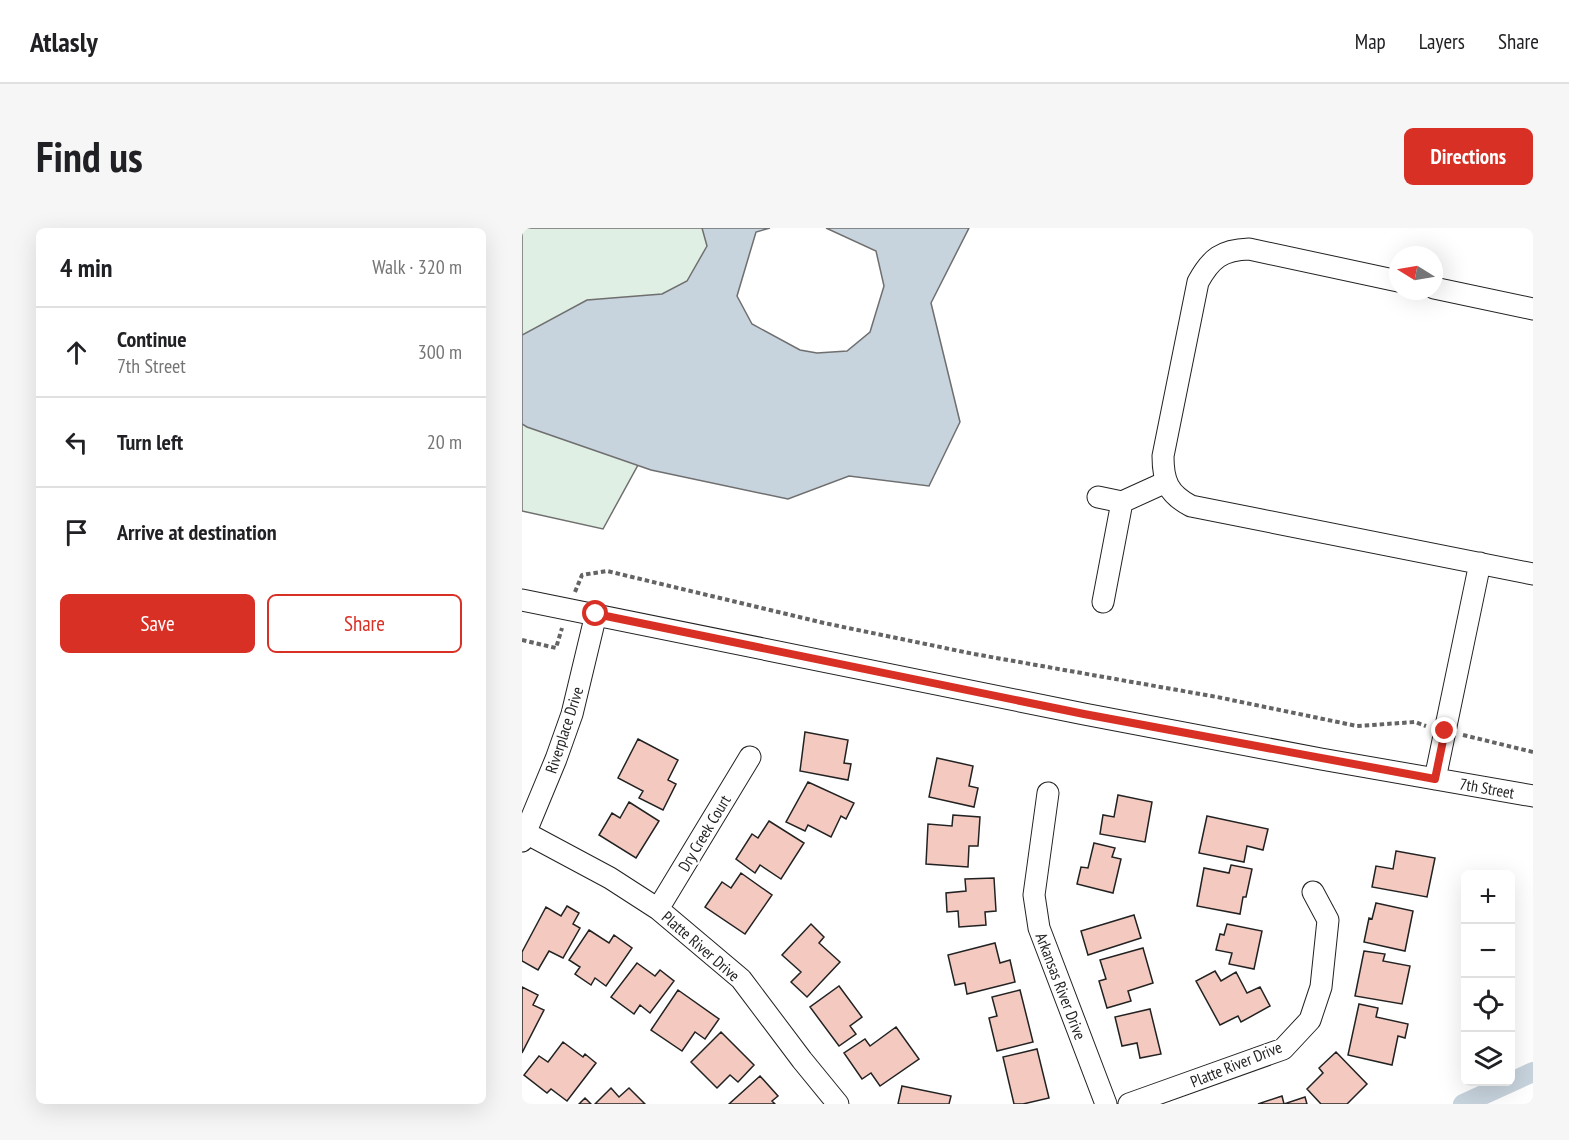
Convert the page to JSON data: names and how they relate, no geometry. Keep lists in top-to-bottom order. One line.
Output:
{"streets":{"street":["Riverplace Drive","7th Street","Dry Creek Court","Platte River Drive","Arkansas River Drive"]},"crossings":[["Riverplace Drive","7th Street"],["Riverplace Drive","Platte River Drive"],["Dry Creek Court","Platte River Drive"]],"north":"left","page":{"header":"Atlasly","nav":["Map","Layers","Share"],"buttons":["Directions",["Save","Share"]],"title":"Find us","heading":["4 min","Walk · 320 m"],"list":[["Continue","7th Street","300 m"],["Turn left","20 m"],"Arrive at destination"],"map_buttons":["+","−"]}}
